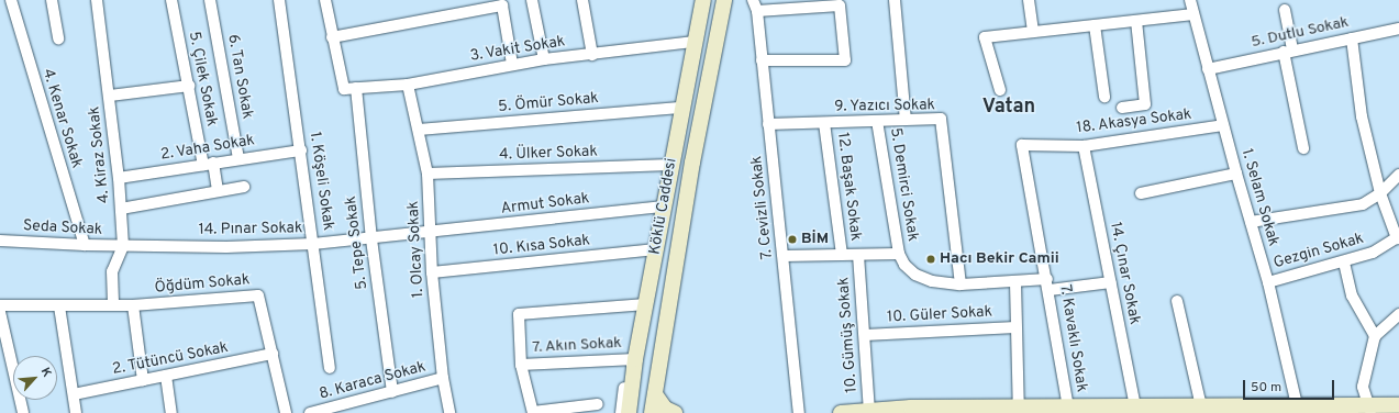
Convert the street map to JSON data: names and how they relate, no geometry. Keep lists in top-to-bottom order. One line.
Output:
{"streets":{"main road":["Köklü Caddesi"],"street":["5. Dutlu Sokak","3. Vakit Sokak","6. Tan Sokak","5. Çilek Sokak","5. Ömür Sokak","9. Yazıcı Sokak","4. Kenar Sokak","18. Akasya Sokak","2. Vaha Sokak","4. Ülker Sokak","4. Kiraz Sokak","1. Köşeli Sokak","5. Demirci Sokak","12. Başak Sokak","1. Selam Sokak","Armut Sokak","7. Cevizli Sokak","Seda Sokak","14. Pınar Sokak","5. Tepe Sokak","10. Kısa Sokak","1. Olcay Sokak","Gezgin Sokak","14. Çınar Sokak","Öğdüm Sokak","10. Güler Sokak","10. Gümüş Sokak","7. Kavaklı Sokak","7. Akın Sokak","2. Tütüncü Sokak","8. Karaca Sokak"]},"crossings":[["5. Dutlu Sokak","1. Selam Sokak"],["3. Vakit Sokak","Köklü Caddesi"],["3. Vakit Sokak","5. Tepe Sokak"],["3. Vakit Sokak","1. Olcay Sokak"],["6. Tan Sokak","2. Vaha Sokak"],["5. Çilek Sokak","2. Vaha Sokak"],["5. Ömür Sokak","Köklü Caddesi"],["5. Ömür Sokak","1. Olcay Sokak"],["9. Yazıcı Sokak","5. Demirci Sokak"],["9. Yazıcı Sokak","12. Başak Sokak"],["9. Yazıcı Sokak","7. Cevizli Sokak"],["4. Kenar Sokak","Seda Sokak"],["18. Akasya Sokak","1. Selam Sokak"],["18. Akasya Sokak","14. Çınar Sokak"],["18. Akasya Sokak","7. Kavaklı Sokak"],["2. Vaha Sokak","4. Kiraz Sokak"],["2. Vaha Sokak","1. Köşeli Sokak"],["4. Ülker Sokak","Köklü Caddesi"],["4. Ülker Sokak","1. Olcay Sokak"],["4. Kiraz Sokak","Seda Sokak"],["4. Kiraz Sokak","14. Pınar Sokak"],["4. Kiraz Sokak","Öğdüm Sokak"],["1. Köşeli Sokak","14. Pınar Sokak"],["1. Selam Sokak","Gezgin Sokak"],["Armut Sokak","Köklü Caddesi"],["Armut Sokak","14. Pınar Sokak"],["Armut Sokak","1. Olcay Sokak"],["Köklü Caddesi","10. Kısa Sokak"],["Köklü Caddesi","7. Akın Sokak"],["Seda Sokak","14. Pınar Sokak"],["14. Pınar Sokak","5. Tepe Sokak"],["14. Pınar Sokak","1. Olcay Sokak"],["5. Tepe Sokak","8. Karaca Sokak"],["10. Kısa Sokak","1. Olcay Sokak"],["1. Olcay Sokak","8. Karaca Sokak"],["Öğdüm Sokak","2. Tütüncü Sokak"],["10. Güler Sokak","10. Gümüş Sokak"]],"districts":["Vatan"],"places":["BİM","Hacı Bekir Camii"],"scale_bar":"50 m","north":"top right"}
